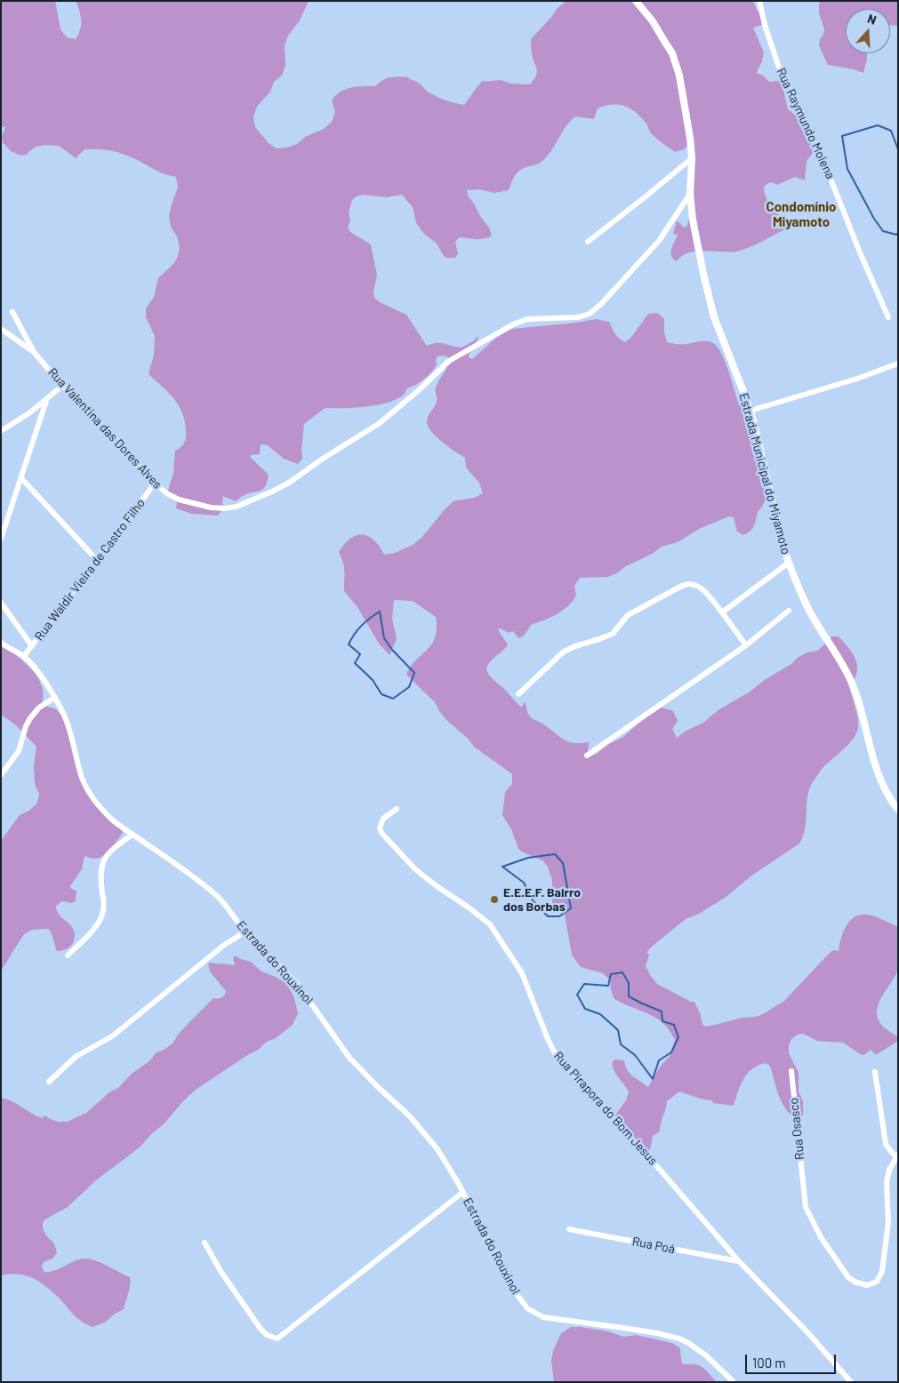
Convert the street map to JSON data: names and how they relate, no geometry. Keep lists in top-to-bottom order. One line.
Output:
{"streets":{"street":["Rua Raymundo Molena","Rua Valentina das Dores Alves","Estrada Municipal do Miyamoto","Rua Waldir Vieira de Castro Filho","Estrada do Rouxinol","Rua Pirapora do Bom Jesus","Rua Osasco","Rua Poá"]},"crossings":[["Rua Valentina das Dores Alves","Estrada Municipal do Miyamoto"],["Rua Valentina das Dores Alves","Rua Waldir Vieira de Castro Filho"],["Rua Waldir Vieira de Castro Filho","Estrada do Rouxinol"],["Rua Pirapora do Bom Jesus","Rua Poá"]],"districts":["Condomínio Miyamoto"],"places":["E.E.E.F. Bairro dos Borbas"],"scale_bar":"100 m","north":"top"}
